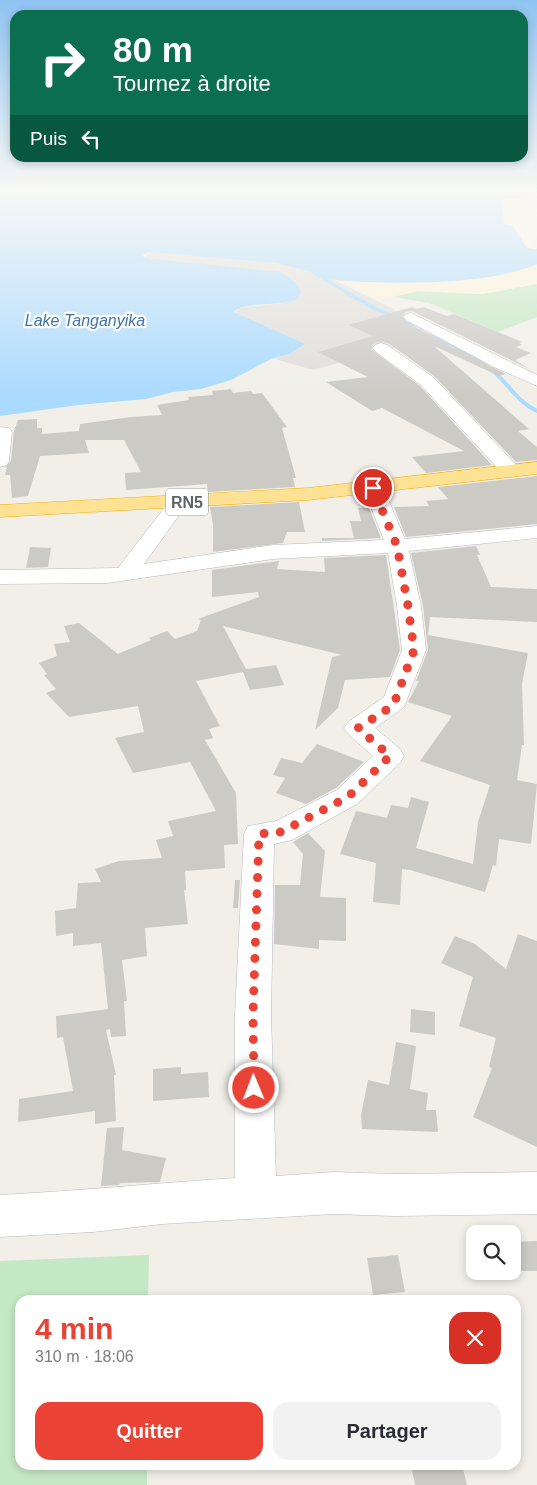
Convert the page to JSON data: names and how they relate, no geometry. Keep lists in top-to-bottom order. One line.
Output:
{"streets":{"highway":["RN5"]},"water":["Lake Tanganyika"],"page":{"turn":["80 m","Tournez à droite"],"then":"Puis","heading":["4 min","310 m · 18:06"],"buttons":["Quitter","Partager"]}}
